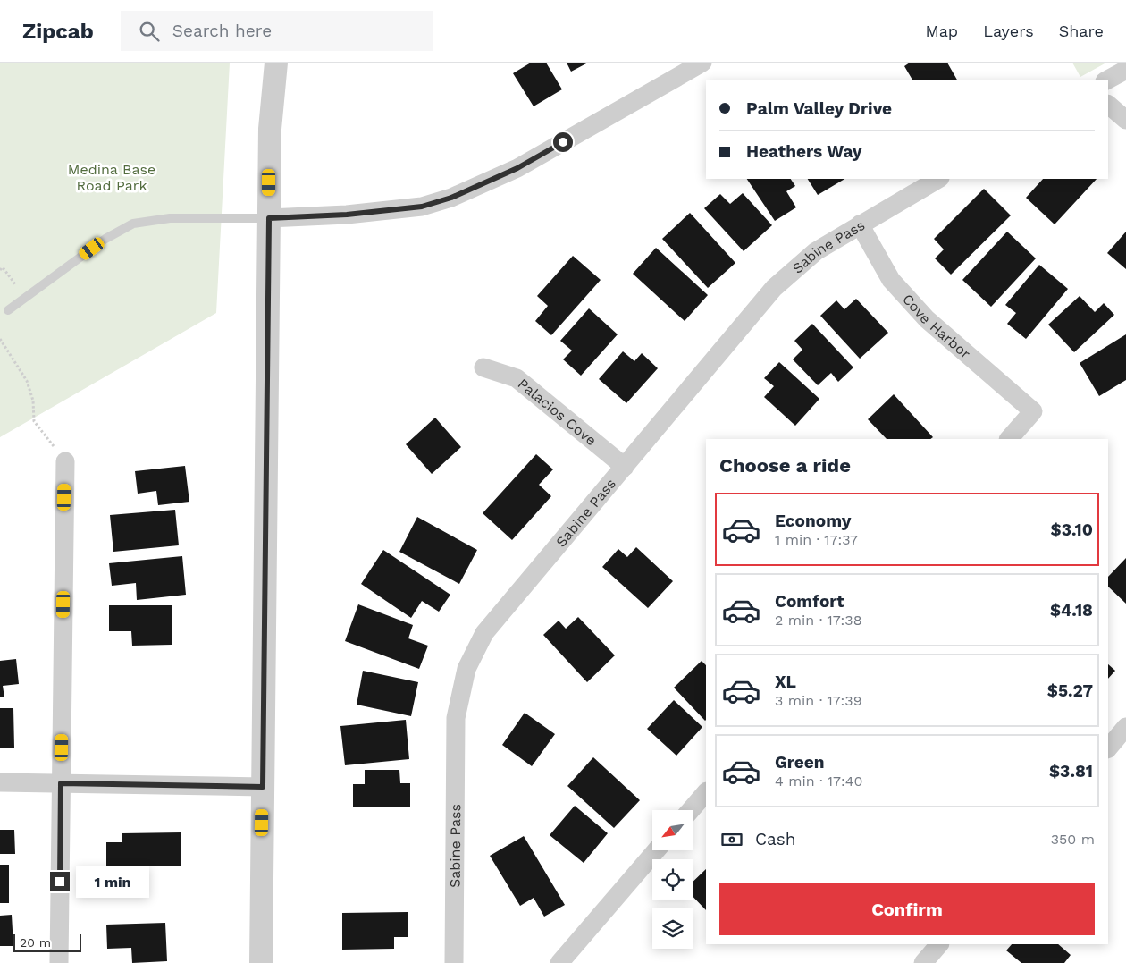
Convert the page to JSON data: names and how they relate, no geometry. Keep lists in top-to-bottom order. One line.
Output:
{"streets":{"street":["Sabine Pass","Cove Harbor","Palacios Cove"]},"crossings":[["Sabine Pass","Cove Harbor"],["Sabine Pass","Palacios Cove"]],"parks":["Medina Base Road Park"],"scale_bar":"20 m","north":"bottom left","page":{"header":"Zipcab","search":"Search here","nav":["Map","Layers","Share"],"banner":["Palm Valley Drive","Heathers Way"],"heading":"Choose a ride","list":[{"name":"Economy","note":"1 min · 17:37","value":"$3.10"},{"name":"Comfort","note":"2 min · 17:38","value":"$4.18"},{"name":"XL","note":"3 min · 17:39","value":"$5.27"},{"name":"Green","note":"4 min · 17:40","value":"$3.81"}],"pay":["Cash","350 m"],"bubble":"1 min","buttons":"Confirm","scale":"20 m"}}
